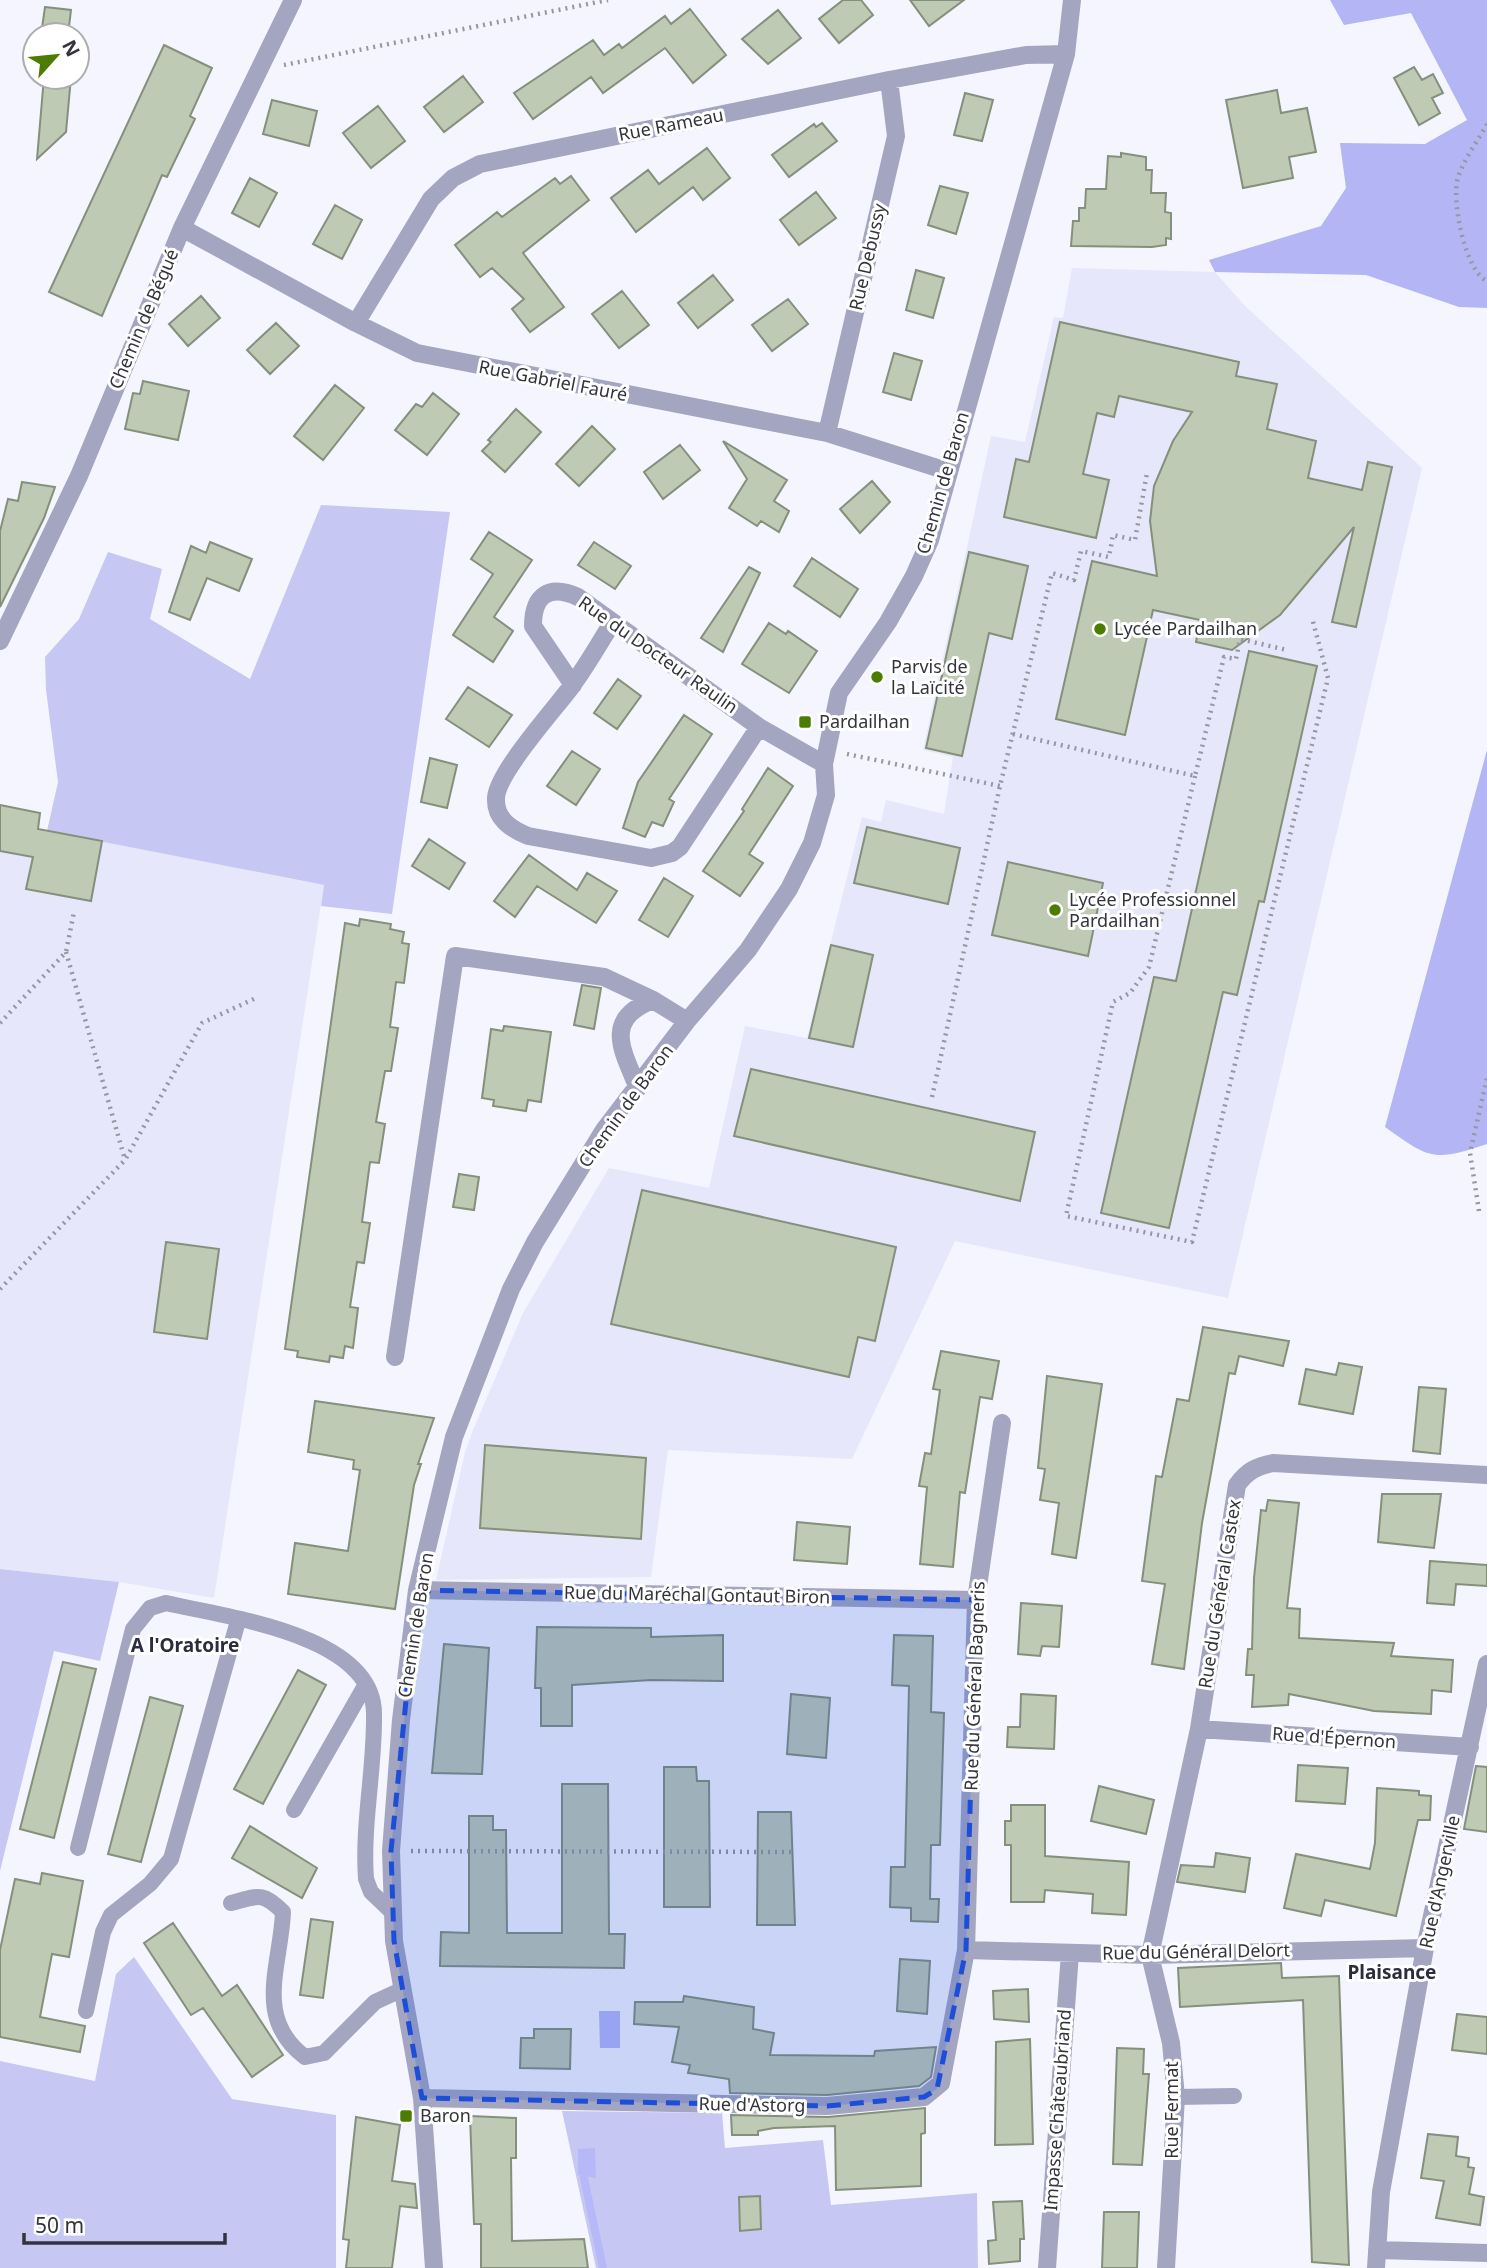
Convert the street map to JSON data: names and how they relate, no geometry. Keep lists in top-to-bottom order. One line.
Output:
{"streets":{"street":["Rue Rameau","Rue Debussy","Chemin de Bégué","Rue Gabriel Fauré","Chemin de Baron","Rue du Docteur Raulin","Rue du Général Castex","Rue du Maréchal Gontaut Biron","Rue du Général Bagneris","Rue d'Épernon","Rue d'Angerville","Rue du Général Delort","Rue d'Astorg","Impasse Châteaubriand","Rue Fermat"]},"crossings":[["Rue Rameau","Rue Debussy"],["Rue Rameau","Rue Gabriel Fauré"],["Rue Rameau","Chemin de Baron"],["Rue Debussy","Rue Gabriel Fauré"],["Chemin de Bégué","Rue Gabriel Fauré"],["Rue Gabriel Fauré","Chemin de Baron"],["Chemin de Baron","Rue du Docteur Raulin"],["Chemin de Baron","Rue du Maréchal Gontaut Biron"],["Chemin de Baron","Rue d'Astorg"],["Rue du Général Castex","Rue d'Épernon"],["Rue du Général Castex","Rue du Général Delort"],["Rue du Général Castex","Rue Fermat"],["Rue du Maréchal Gontaut Biron","Rue du Général Bagneris"],["Rue du Général Bagneris","Rue du Général Delort"],["Rue du Général Bagneris","Rue d'Astorg"],["Rue d'Épernon","Rue d'Angerville"],["Rue d'Angerville","Rue du Général Delort"],["Rue du Général Delort","Rue d'Astorg"],["Rue du Général Delort","Impasse Châteaubriand"],["Rue du Général Delort","Rue Fermat"]],"districts":["A l'Oratoire","Plaisance"],"places":{"other":["Lycée Pardailhan","Parvis de la Laïcité","Lycée Professionnel Pardailhan"],"transit":["Pardailhan","Baron"]},"scale_bar":"50 m","north":"top right"}
